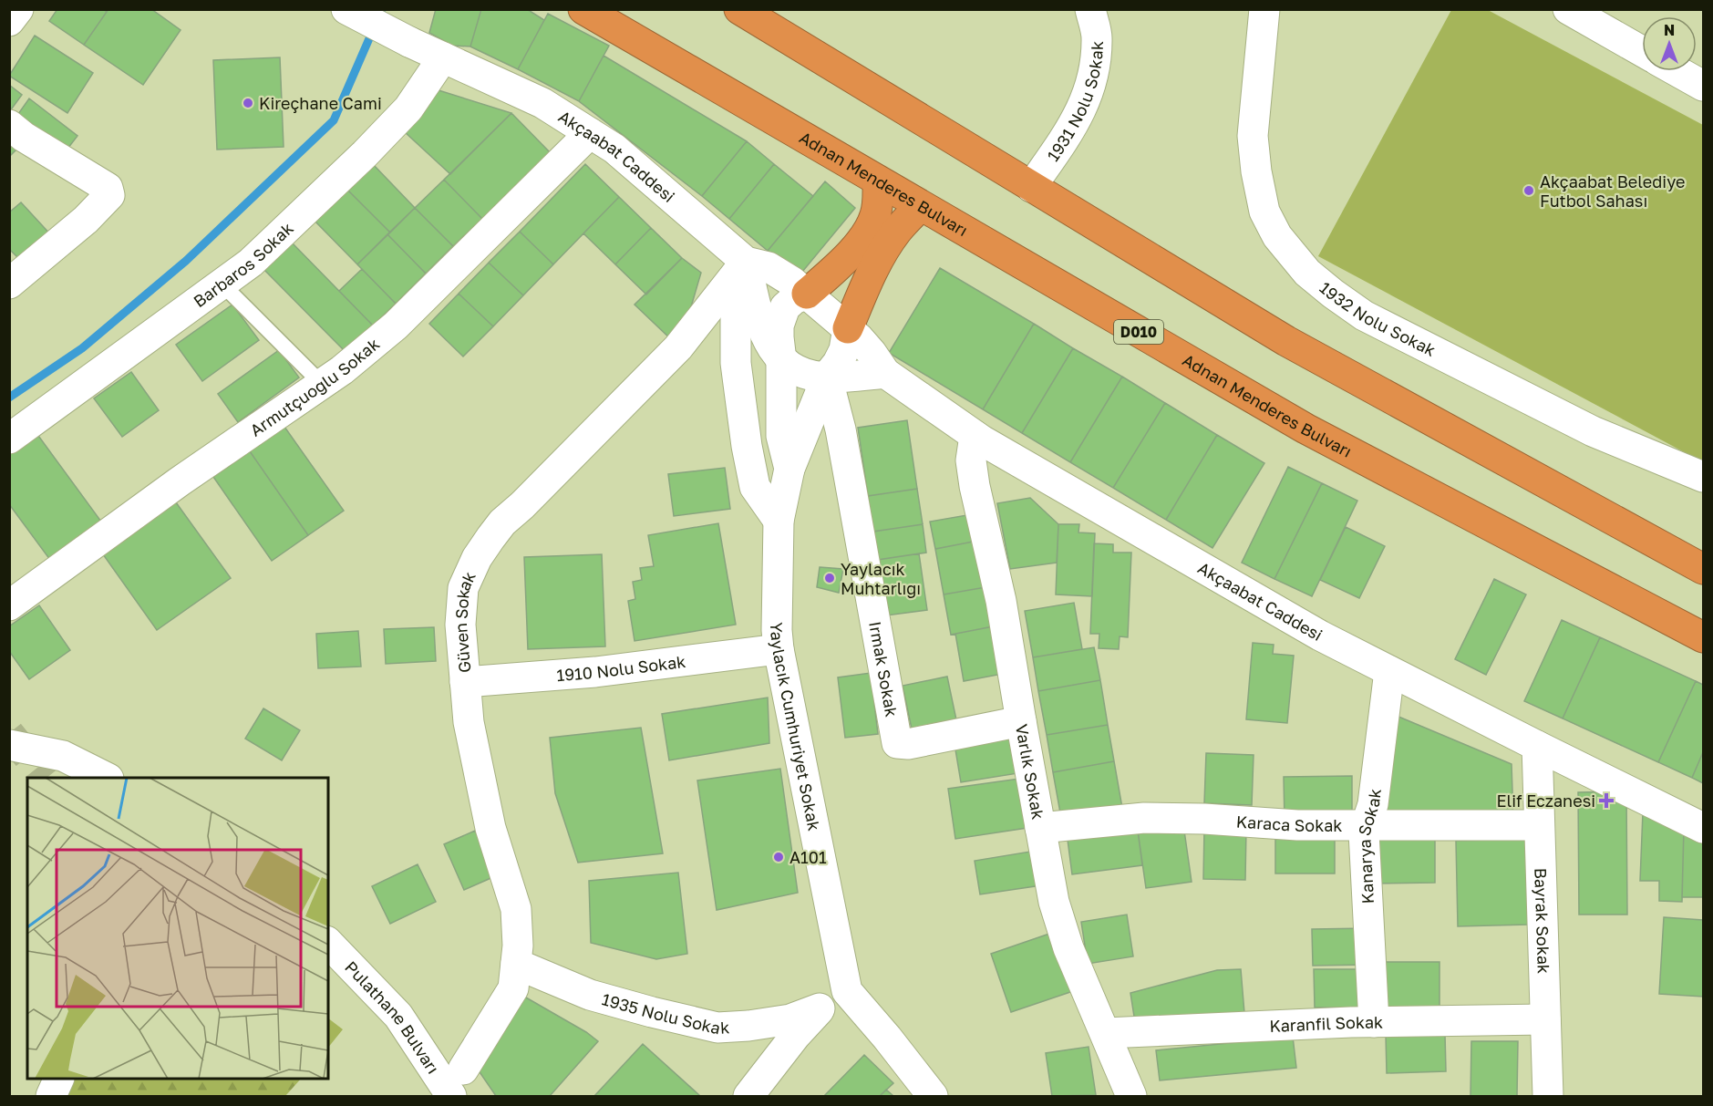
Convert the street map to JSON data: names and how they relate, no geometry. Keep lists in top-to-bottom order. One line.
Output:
{"streets":{"highway":["Adnan Menderes Bulvarı","D010"],"street":["1931 Nolu Sokak","Akçaabat Caddesi","Barbaros Sokak","1932 Nolu Sokak","Armutçuoğlu Sokak","Güven Sokak","1910 Nolu Sokak","Irmak Sokak","Yaylacık Cumhuriyet Sokak","Varlık Sokak","Karaca Sokak","Kanarya Sokak","Bayrak Sokak","1935 Nolu Sokak","Pulathane Bulvarı","Karanfil Sokak"]},"crossings":[["Akçaabat Caddesi","Barbaros Sokak"],["Akçaabat Caddesi","Armutçuoğlu Sokak"],["Akçaabat Caddesi","Güven Sokak"],["Akçaabat Caddesi","Irmak Sokak"],["Akçaabat Caddesi","Yaylacık Cumhuriyet Sokak"],["Akçaabat Caddesi","Varlık Sokak"],["Akçaabat Caddesi","Kanarya Sokak"],["Akçaabat Caddesi","Bayrak Sokak"],["Güven Sokak","1910 Nolu Sokak"],["Güven Sokak","1935 Nolu Sokak"],["1910 Nolu Sokak","Yaylacık Cumhuriyet Sokak"],["Irmak Sokak","Yaylacık Cumhuriyet Sokak"],["Irmak Sokak","Varlık Sokak"],["Varlık Sokak","Karaca Sokak"],["Varlık Sokak","Karanfil Sokak"],["Karaca Sokak","Kanarya Sokak"],["Karaca Sokak","Bayrak Sokak"],["Kanarya Sokak","Karanfil Sokak"],["Bayrak Sokak","Karanfil Sokak"]],"places":{"other":["Kireçhane Cami","Akçaabat Belediye Futbol Sahası","Yaylacık Muhtarlığı","A101"],"health":["Elif Eczanesi"]},"north":"top"}
